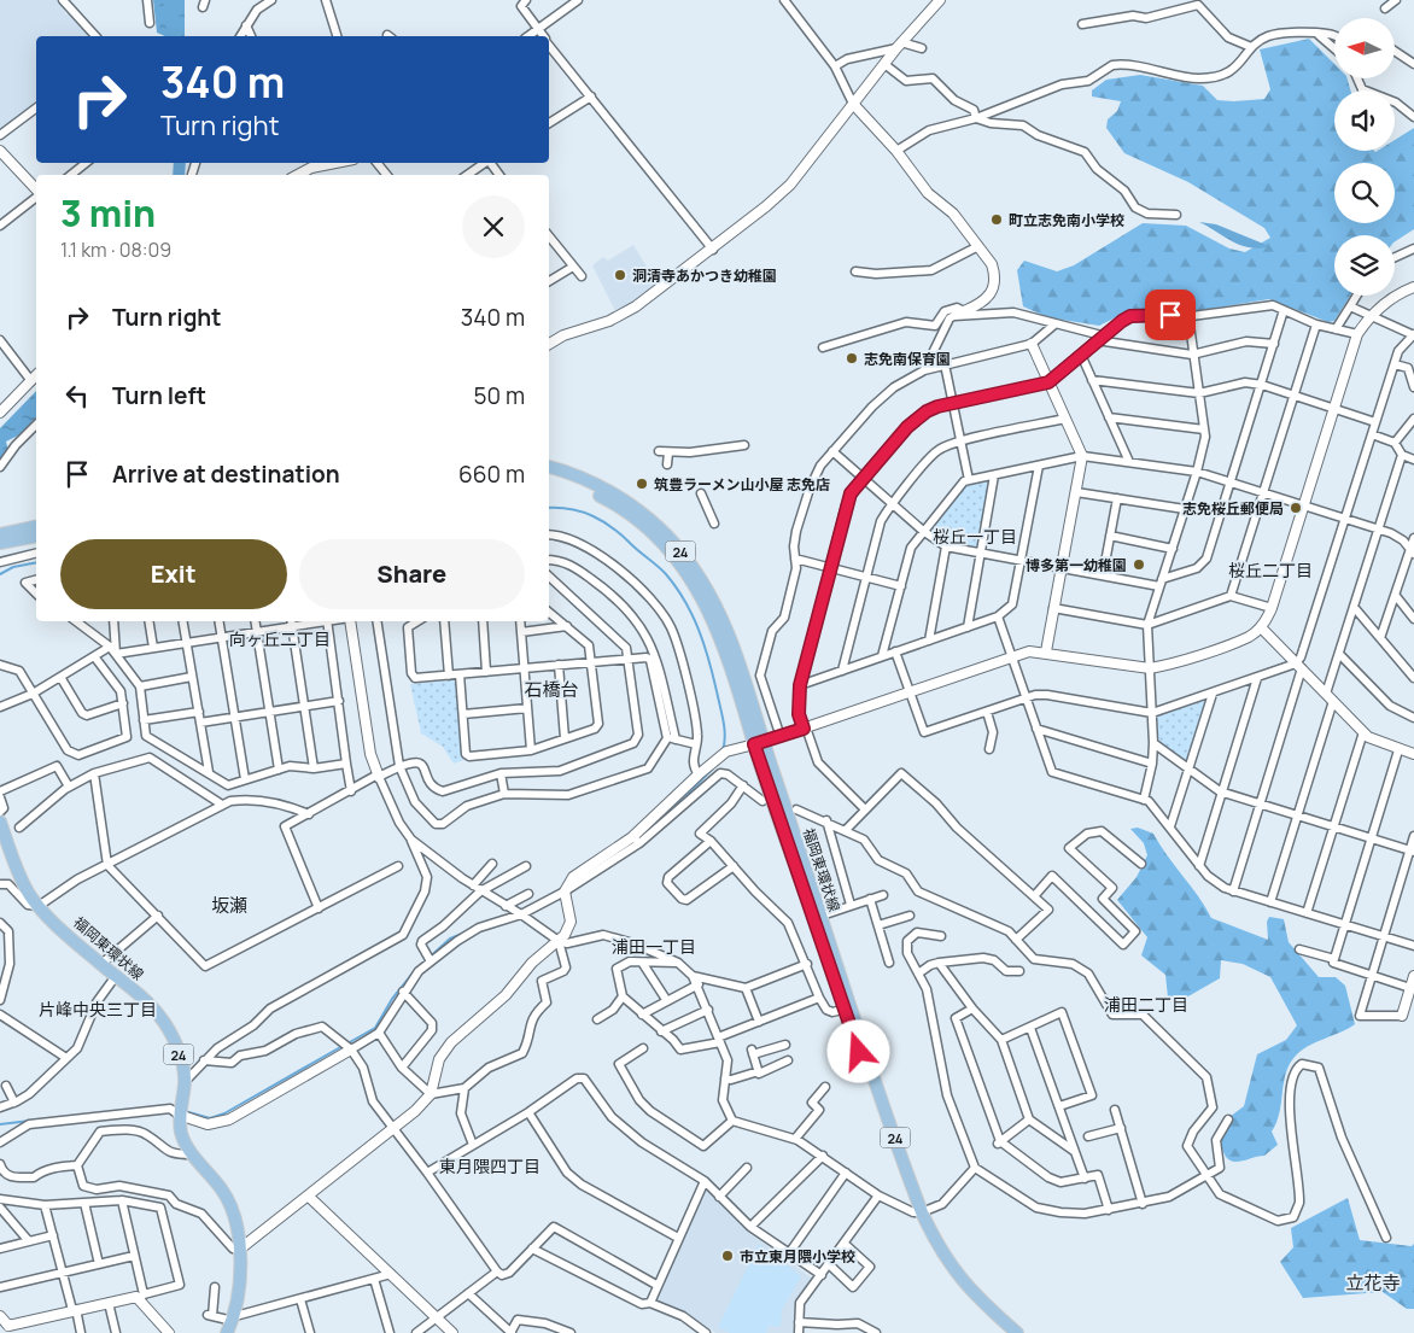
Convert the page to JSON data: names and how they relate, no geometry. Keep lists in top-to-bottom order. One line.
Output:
{"streets":{"main road":["24","福岡東環状線"]},"districts":["桜丘一丁目","桜丘二丁目","向ヶ丘二丁目","石橋台","坂瀬","浦田一丁目","浦田二丁目","片峰中央三丁目","東月隈四丁目","立花寺"],"places":["町立志免南小学校","洞清寺あかつき幼稚園","志免南保育園","筑豊ラーメン山小屋 志免店","志免桜丘郵便局","博多第一幼稚園","市立東月隈小学校"],"north":"left","page":{"turn":["340 m","Turn right"],"heading":["3 min","1.1 km · 08:09"],"list":[{"name":"Turn right","value":"340 m"},{"name":"Turn left","value":"50 m"},{"name":"Arrive at destination","value":"660 m"}],"buttons":["Exit","Share"]}}
